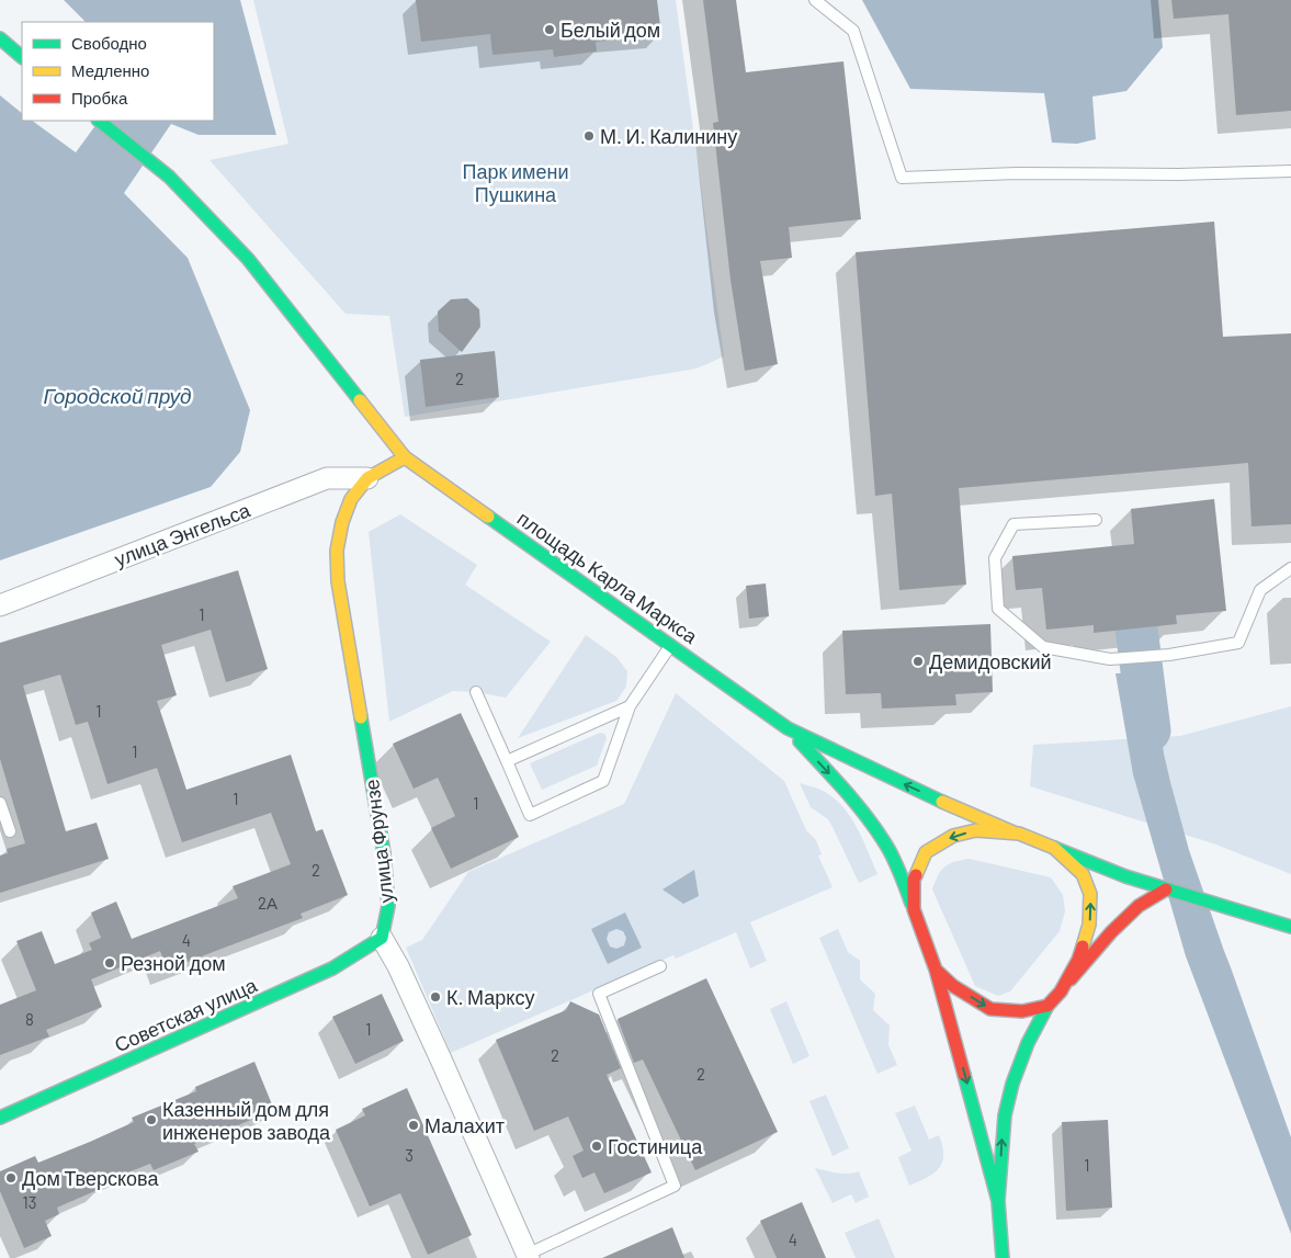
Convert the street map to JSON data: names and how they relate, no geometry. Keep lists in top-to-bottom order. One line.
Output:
{"streets":{"main road":["площадь Карла Маркса","улица Фрунзе","Советская улица"],"street":["улица Энгельса"]},"crossings":[["улица Энгельса","улица Фрунзе"],["площадь Карла Маркса","улица Фрунзе"],["улица Фрунзе","Советская улица"]],"water":["Городской пруд"],"parks":["Парк имени Пушкина"],"places":["Белый дом","М. И. Калинину","Демидовский","Резной дом","К. Марксу","Казенный дом для инженеров завода","Малахит","Гостиница","Дом Тверскова"],"house_numbers":["2","1","1","1","1","1","2","2А","4","8","1","2","2","3","1","13","4"],"legend":["Свободно","Медленно","Пробка"]}
